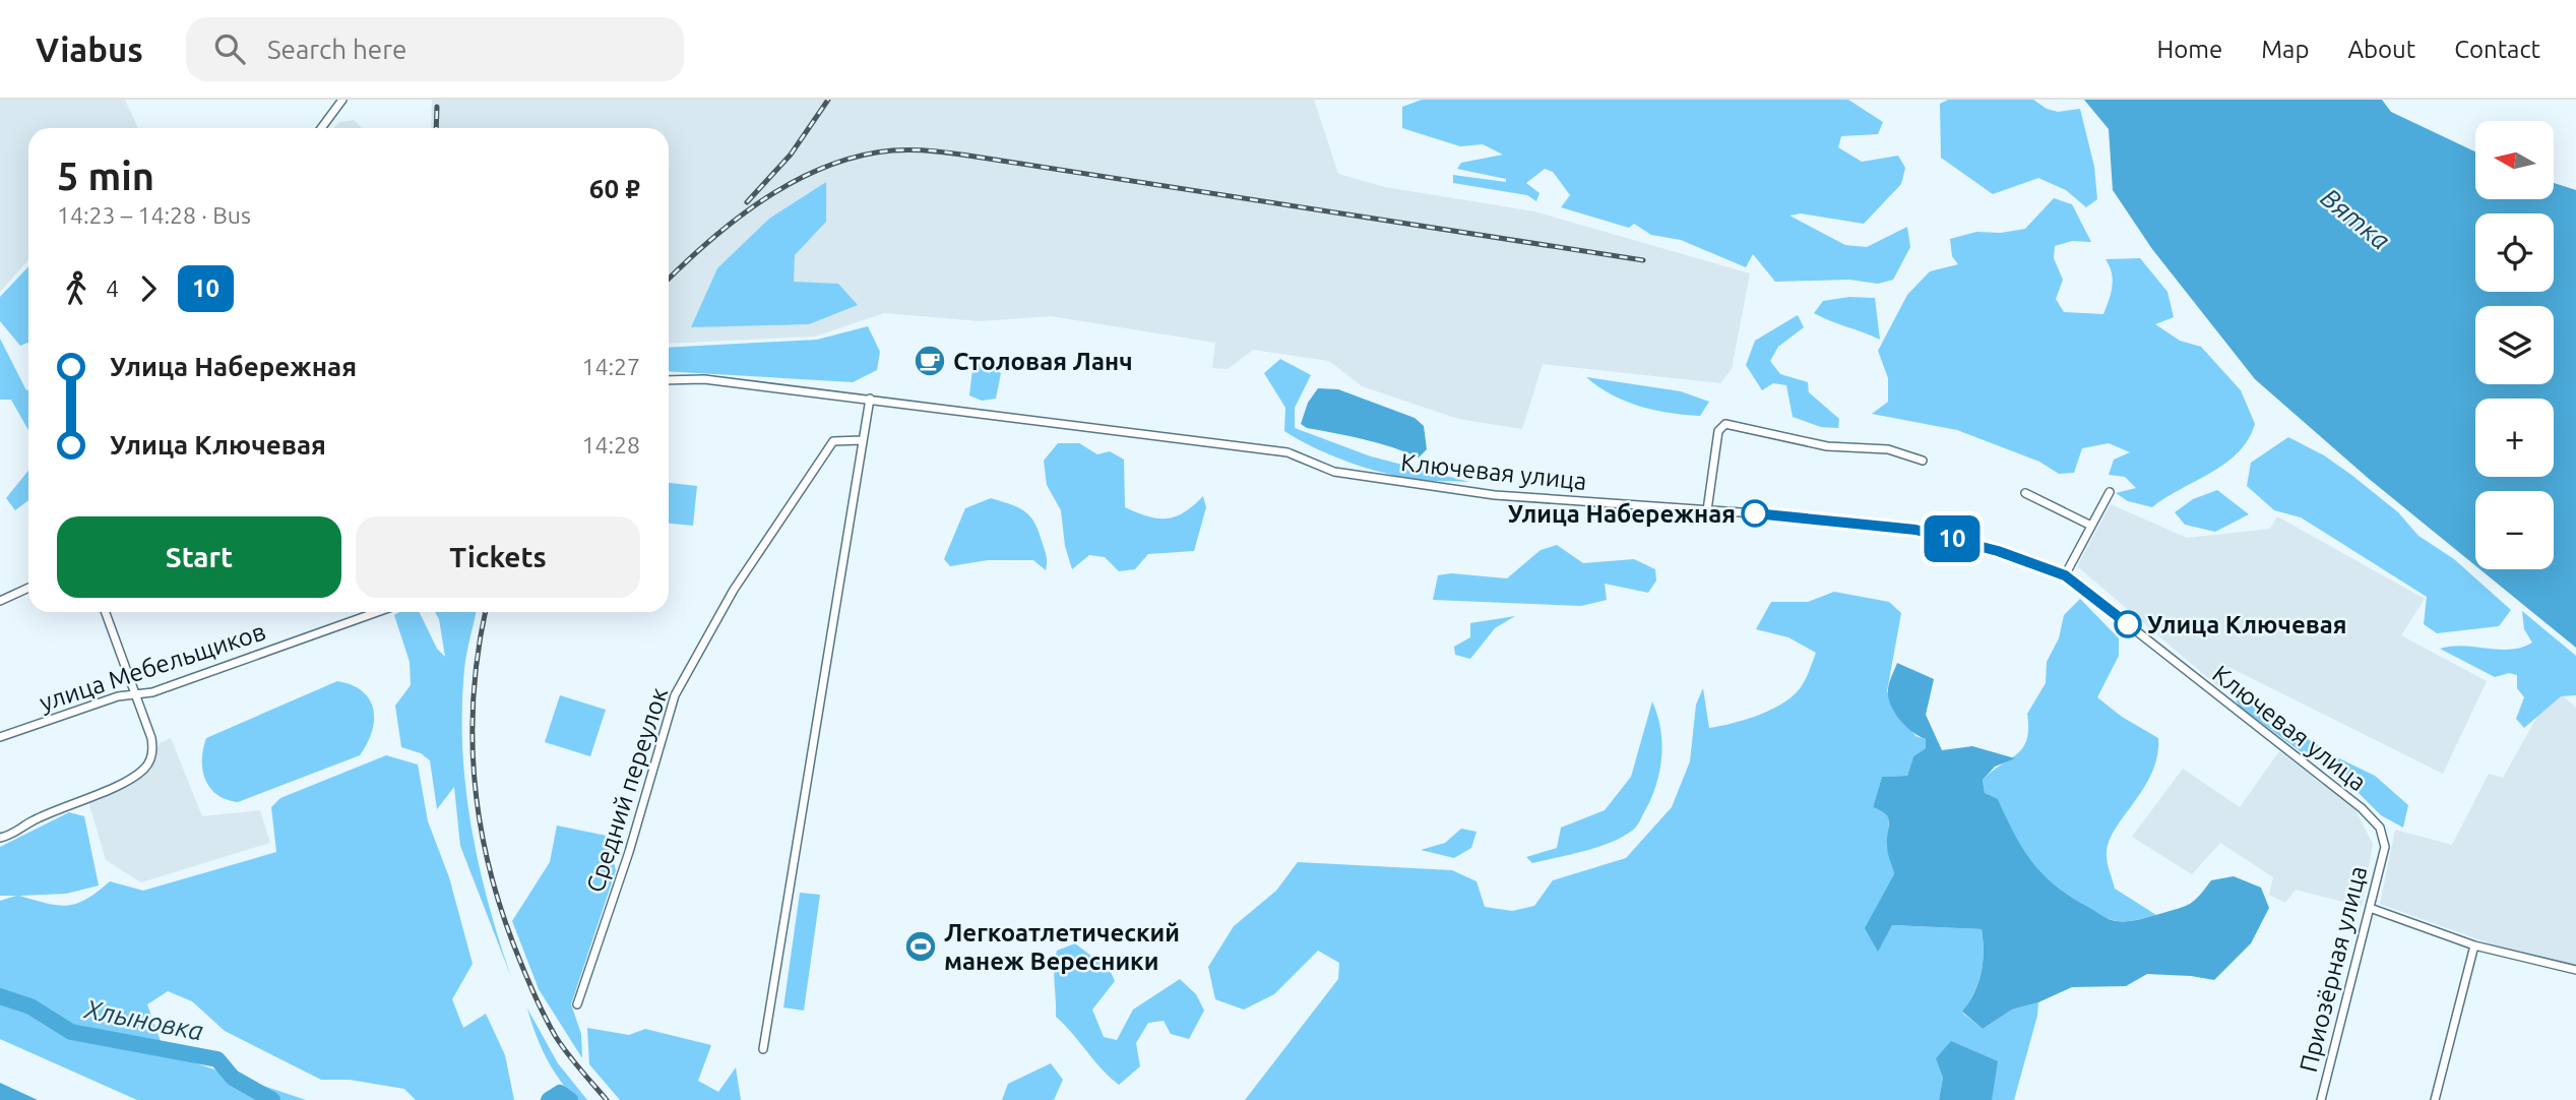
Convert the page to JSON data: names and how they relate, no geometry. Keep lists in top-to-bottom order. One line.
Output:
{"streets":{"street":["Ключевая улица","улица Мебельщиков","Средний переулок","Приозёрная улица"]},"crossings":[["Ключевая улица","Приозёрная улица"]],"water":["Вятка","Хлыновка"],"places":{"cafe":["Столовая Ланч"],"other":["Улица Набережная","Улица Ключевая"],"sports":["Легкоатлетический манеж Вересники"]},"lines":["bus line 10"],"north":"left","page":{"header":"Viabus","search":"Search here","nav":["Home","Map","About","Contact"],"on_map":"10","map_buttons":["+","−"],"heading":["5 min","14:23 – 14:28 · Bus","60 ₽"],"legs":["4","10"],"list":[{"name":"Улица Набережная","value":"14:27"},{"name":"Улица Ключевая","value":"14:28"}],"buttons":["Start","Tickets"]}}
